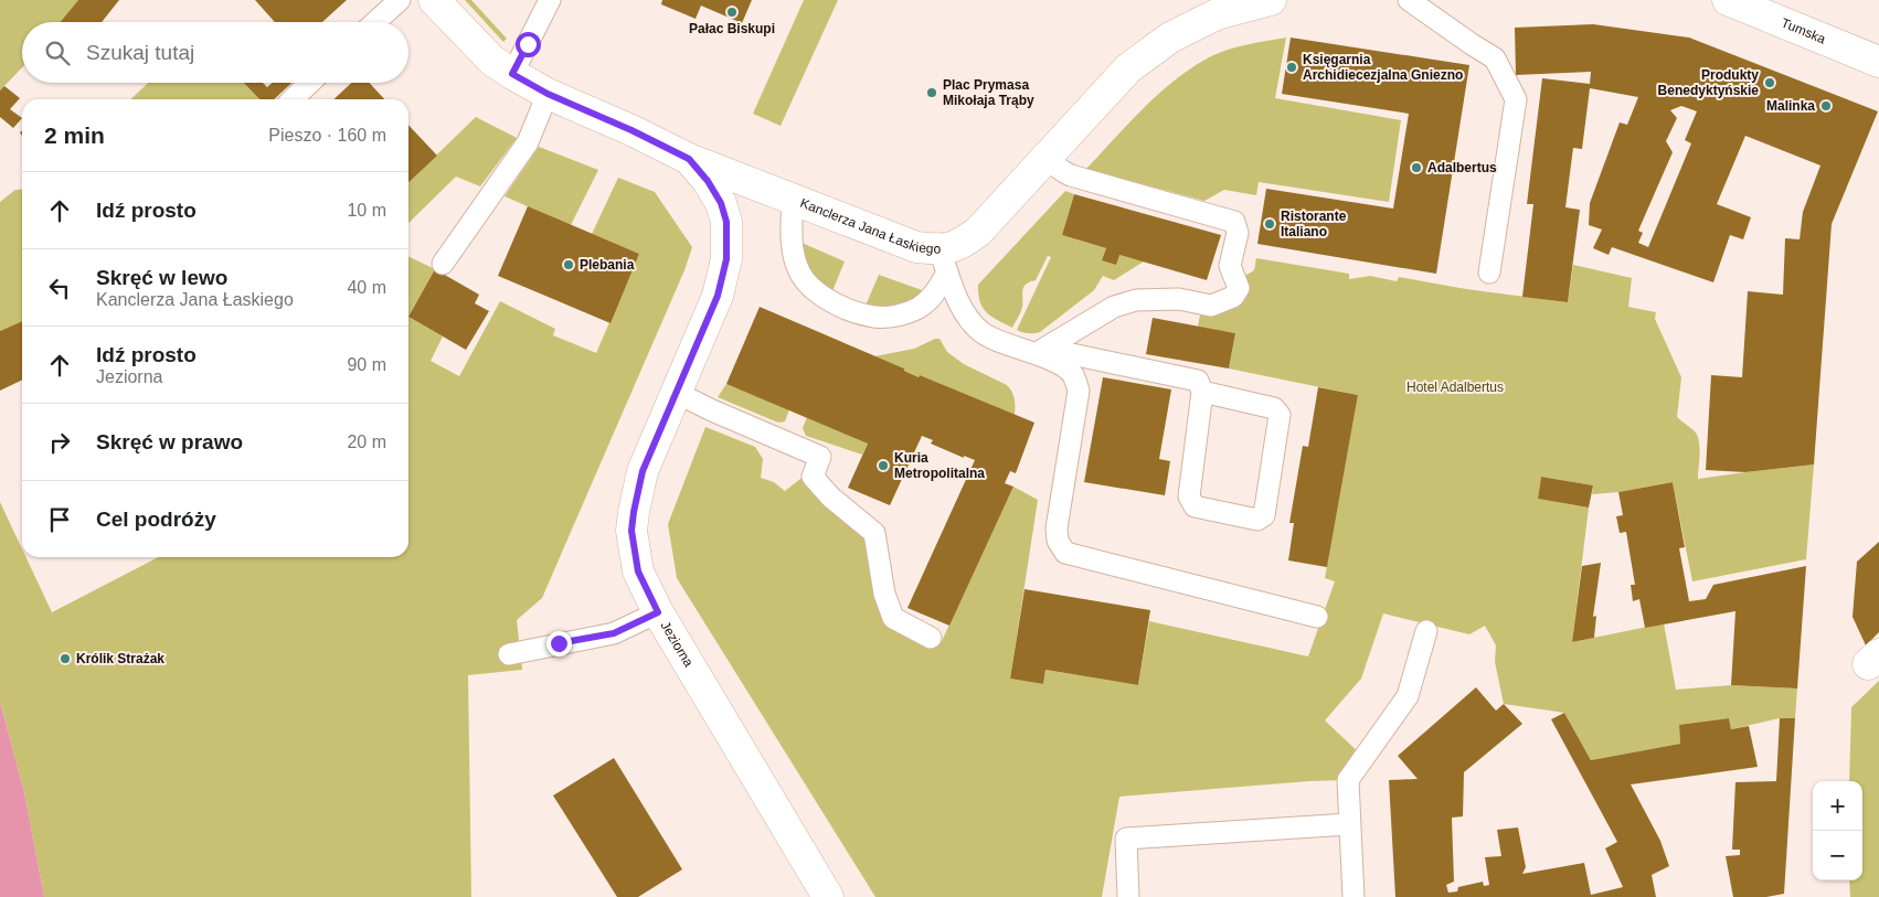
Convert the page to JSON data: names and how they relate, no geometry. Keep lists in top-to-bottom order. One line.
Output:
{"streets":{"street":["Tumska","Kanclerza Jana Łaskiego","Jeziorna"]},"crossings":[["Kanclerza Jana Łaskiego","Jeziorna"]],"parks":["Hotel Adalbertus"],"places":["Pałac Biskupi","Księgarnia Archidiecezjalna Gniezno","Produkty Benedyktyńskie","Plac Prymasa Mikołaja Trąby","Malinka","Adalbertus","Ristorante Italiano","Plebania","Kuria Metropolitalna","Królik Strażak"],"page":{"search":"Szukaj tutaj","heading":["2 min","Pieszo · 160 m"],"list":[["Idź prosto","10 m"],["Skręć w lewo","Kanclerza Jana Łaskiego","40 m"],["Idź prosto","Jeziorna","90 m"],["Skręć w prawo","20 m"],"Cel podróży"],"map_buttons":["+","−"]}}
